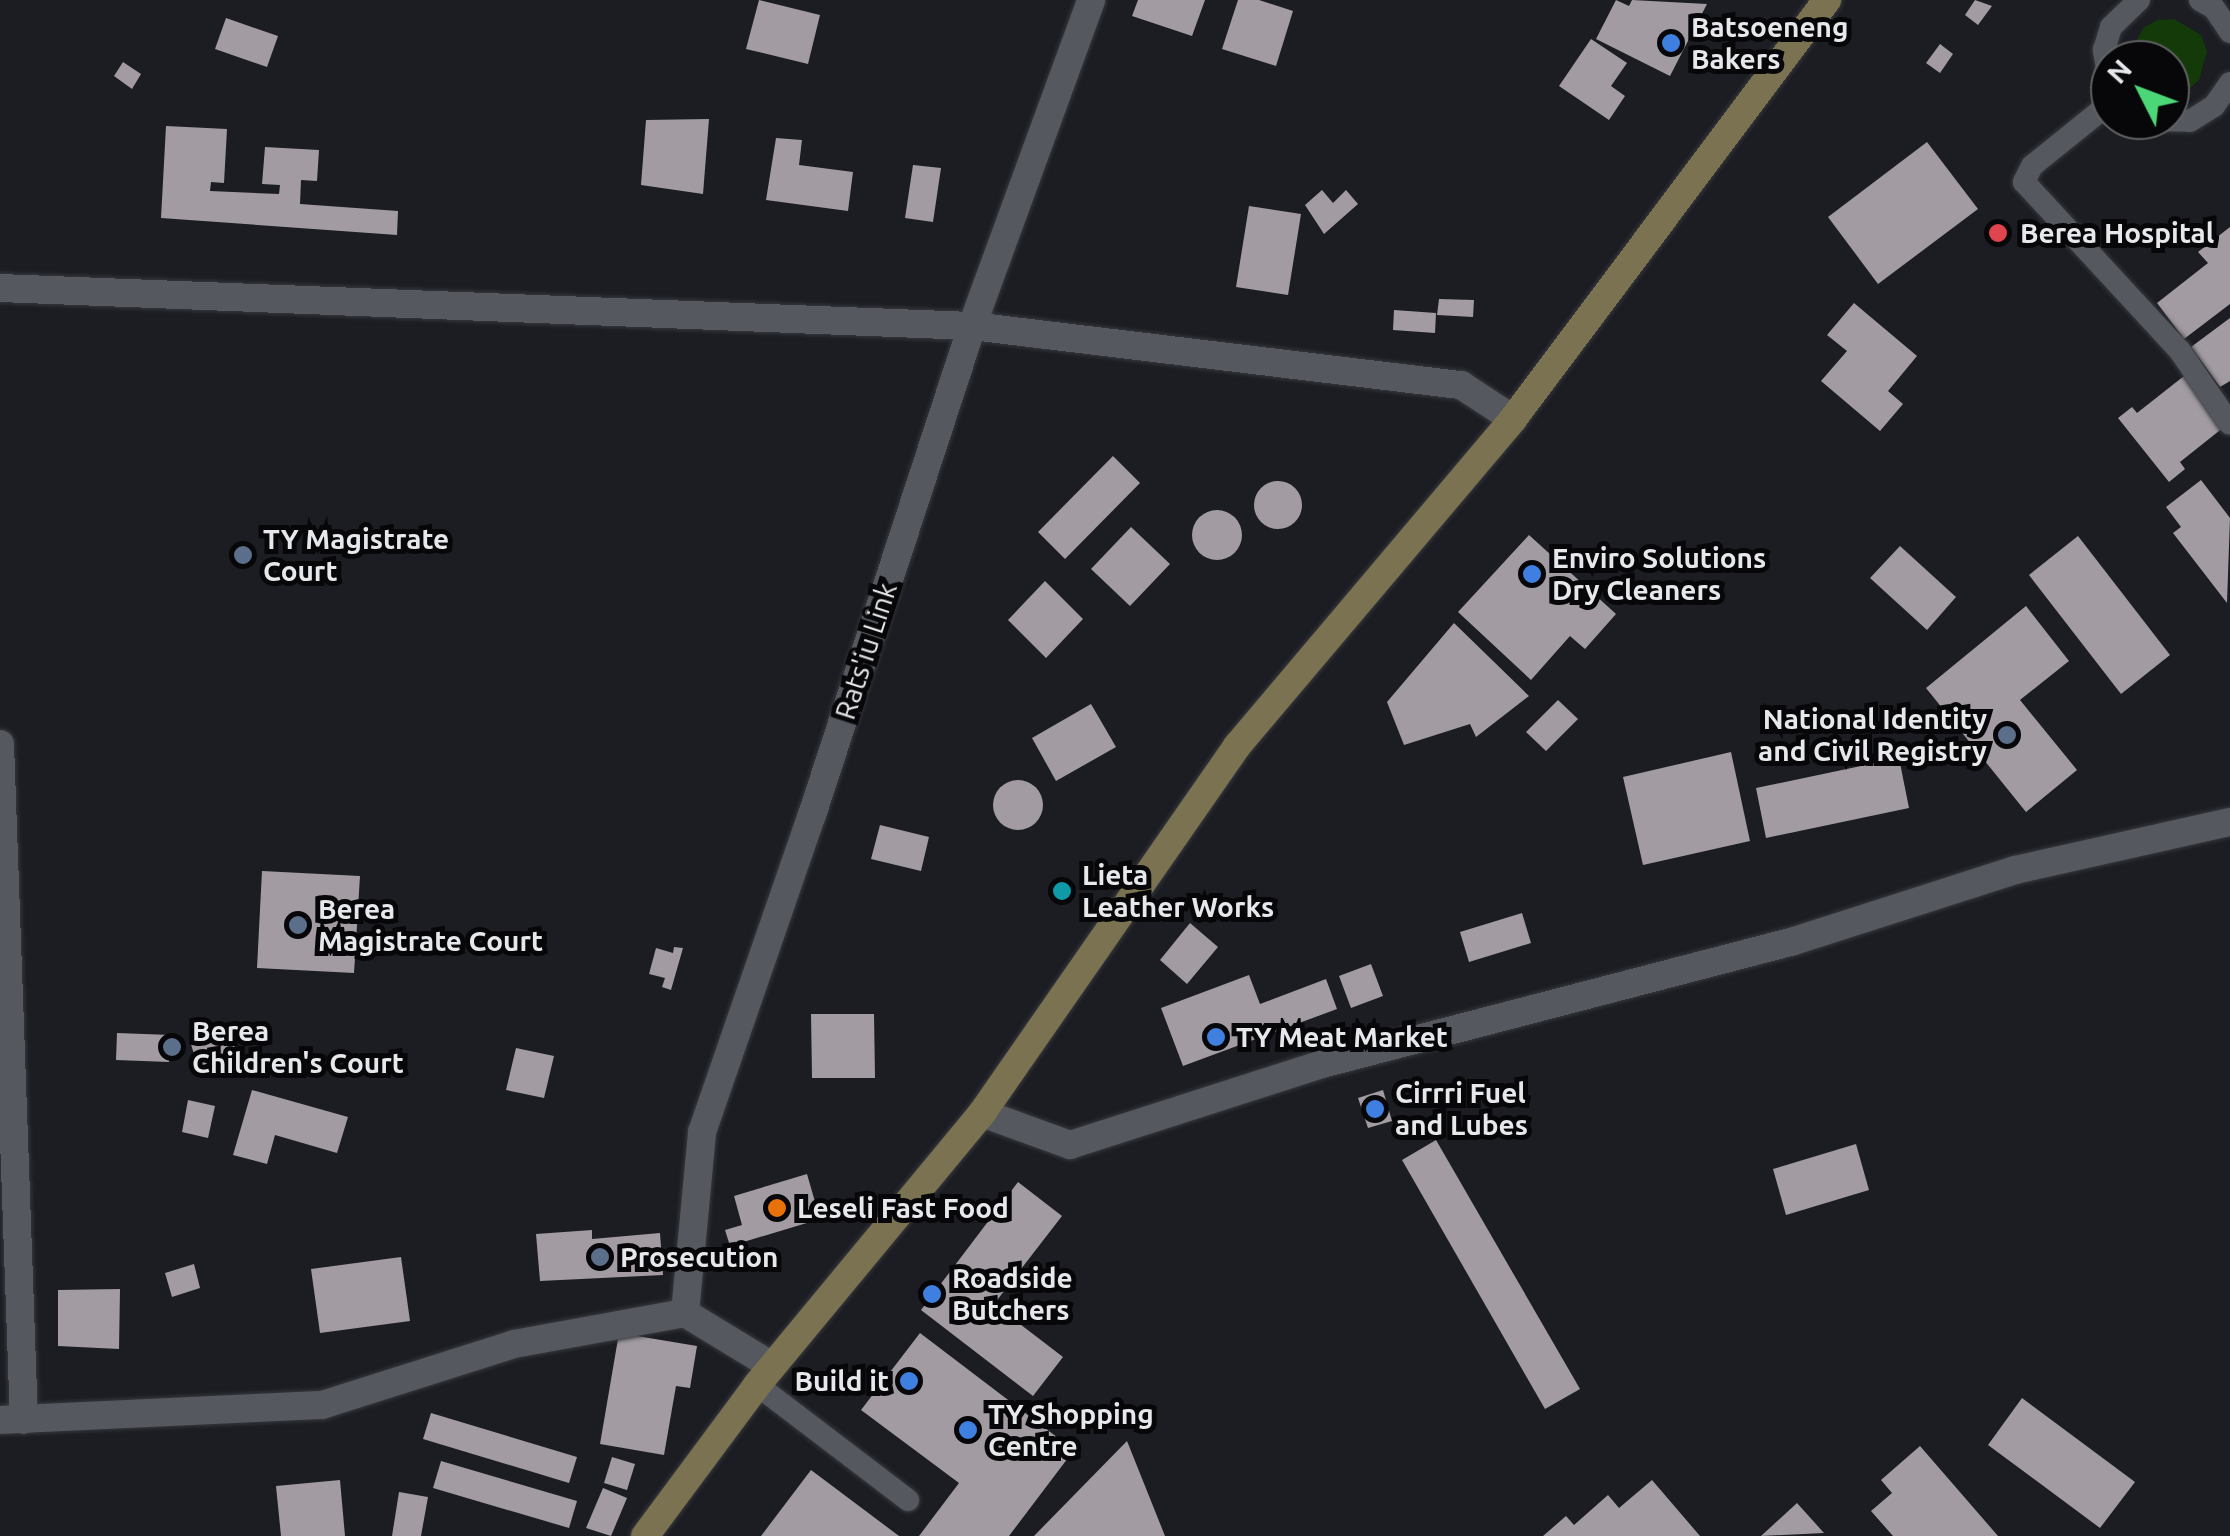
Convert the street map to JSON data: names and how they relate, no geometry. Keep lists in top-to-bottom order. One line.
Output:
{"streets":{"street":["Rats'iu Link"]},"places":["Batsoeneng Bakers","Berea Hospital","TY Magistrate Court","Enviro Solutions Dry Cleaners","National Identity and Civil Registry","Lieta Leather Works","Berea Magistrate Court","TY Meat Market","Berea Children's Court","Cirrri Fuel and Lubes","Leseli Fast Food","Prosecution","Roadside Butchers","Build it","TY Shopping Centre"],"north":"top left"}
